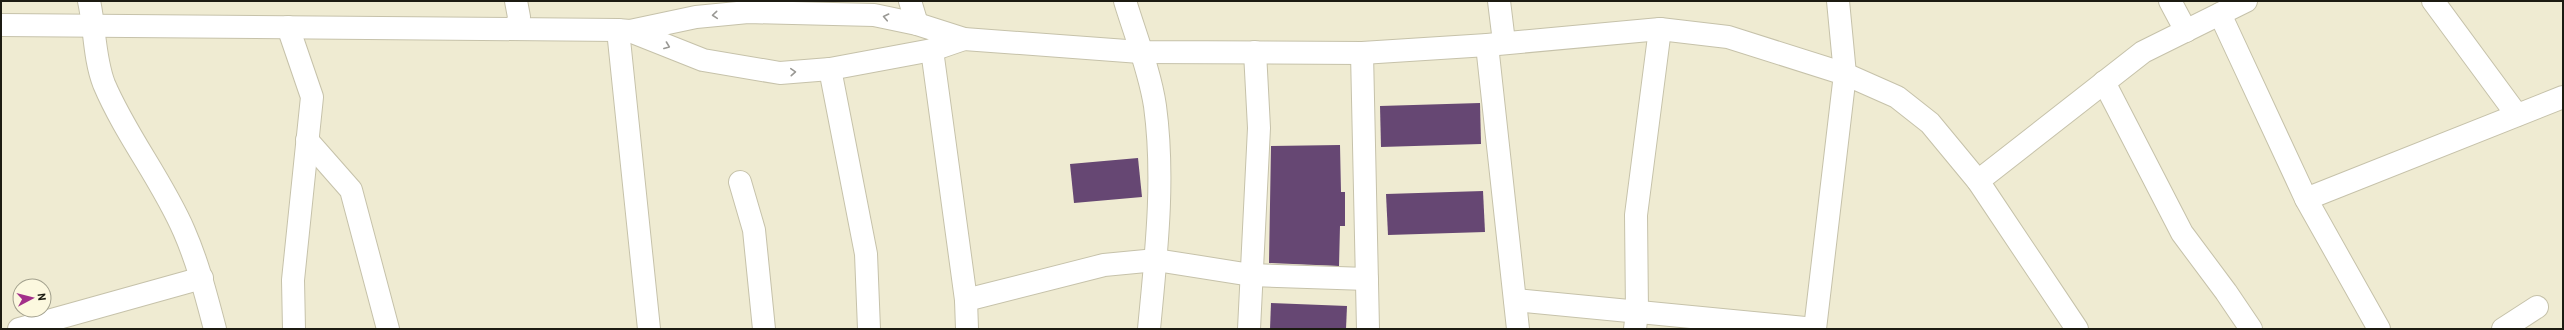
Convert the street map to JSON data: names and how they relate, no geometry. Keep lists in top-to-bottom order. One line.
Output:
{"north":"right"}
